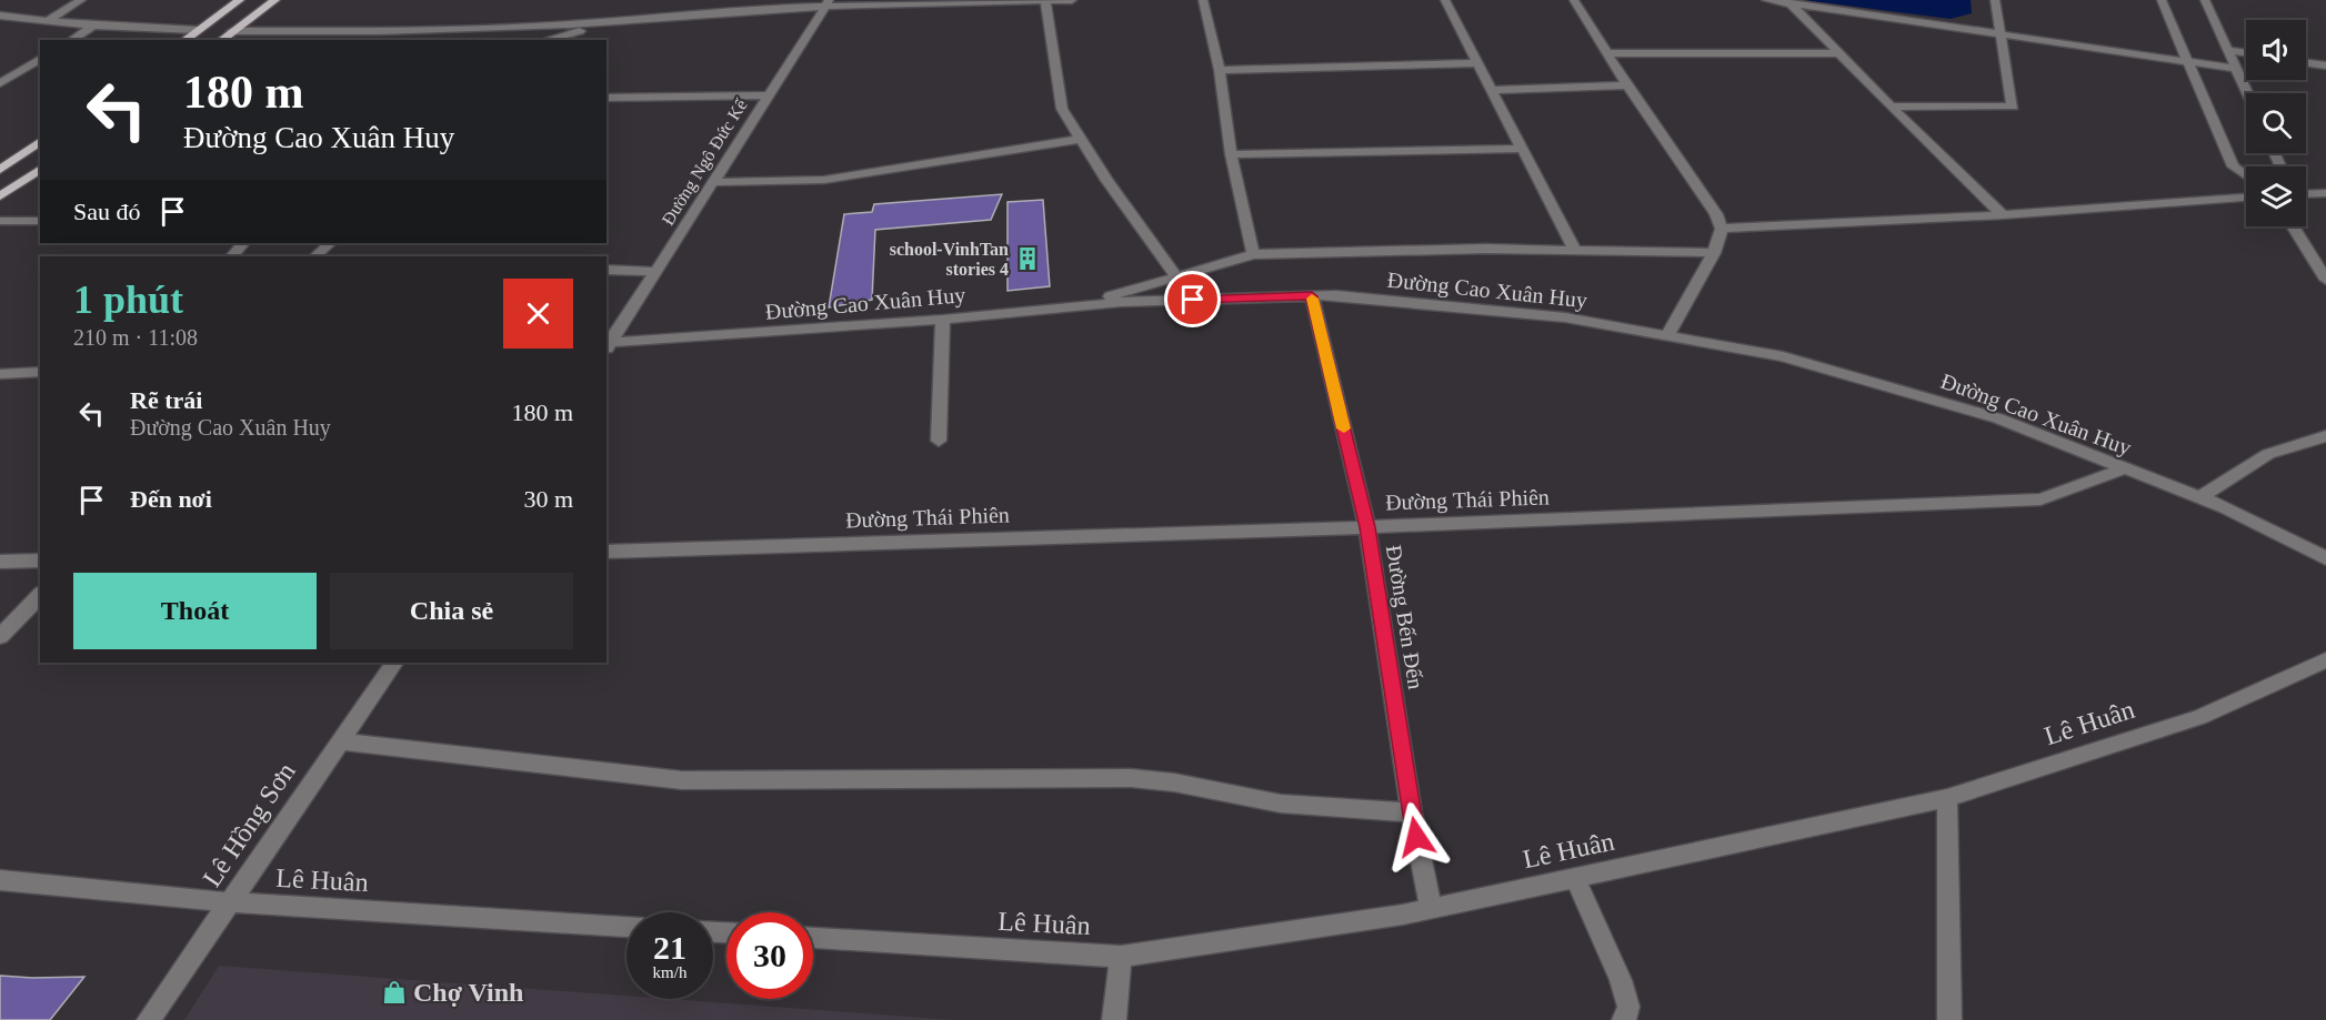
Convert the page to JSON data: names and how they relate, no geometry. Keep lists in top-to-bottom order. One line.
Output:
{"streets":{"street":["Đường Ngô Đức Kế","Đường Cao Xuân Huy","Đường Thái Phiên","Đường Bến Đến","Lê Huân","Lê Hồng Sơn"]},"crossings":[["Đường Ngô Đức Kế","Đường Cao Xuân Huy"],["Đường Cao Xuân Huy","Đường Thái Phiên"],["Đường Cao Xuân Huy","Đường Bến Đến"],["Đường Thái Phiên","Đường Bến Đến"],["Đường Bến Đến","Lê Huân"],["Lê Huân","Lê Hồng Sơn"]],"places":{"building":["school-VinhTan stories 4"],"shop":["Chợ Vinh"]},"page":{"turn":["180 m","Đường Cao Xuân Huy"],"then":"Sau đó","heading":["1 phút","210 m · 11:08"],"list":[{"name":"Rẽ trái","note":"Đường Cao Xuân Huy","value":"180 m"},{"name":"Đến nơi","value":"30 m"}],"buttons":["Thoát","Chia sẻ"],"speed":"21 km/h","limit":"30"}}
